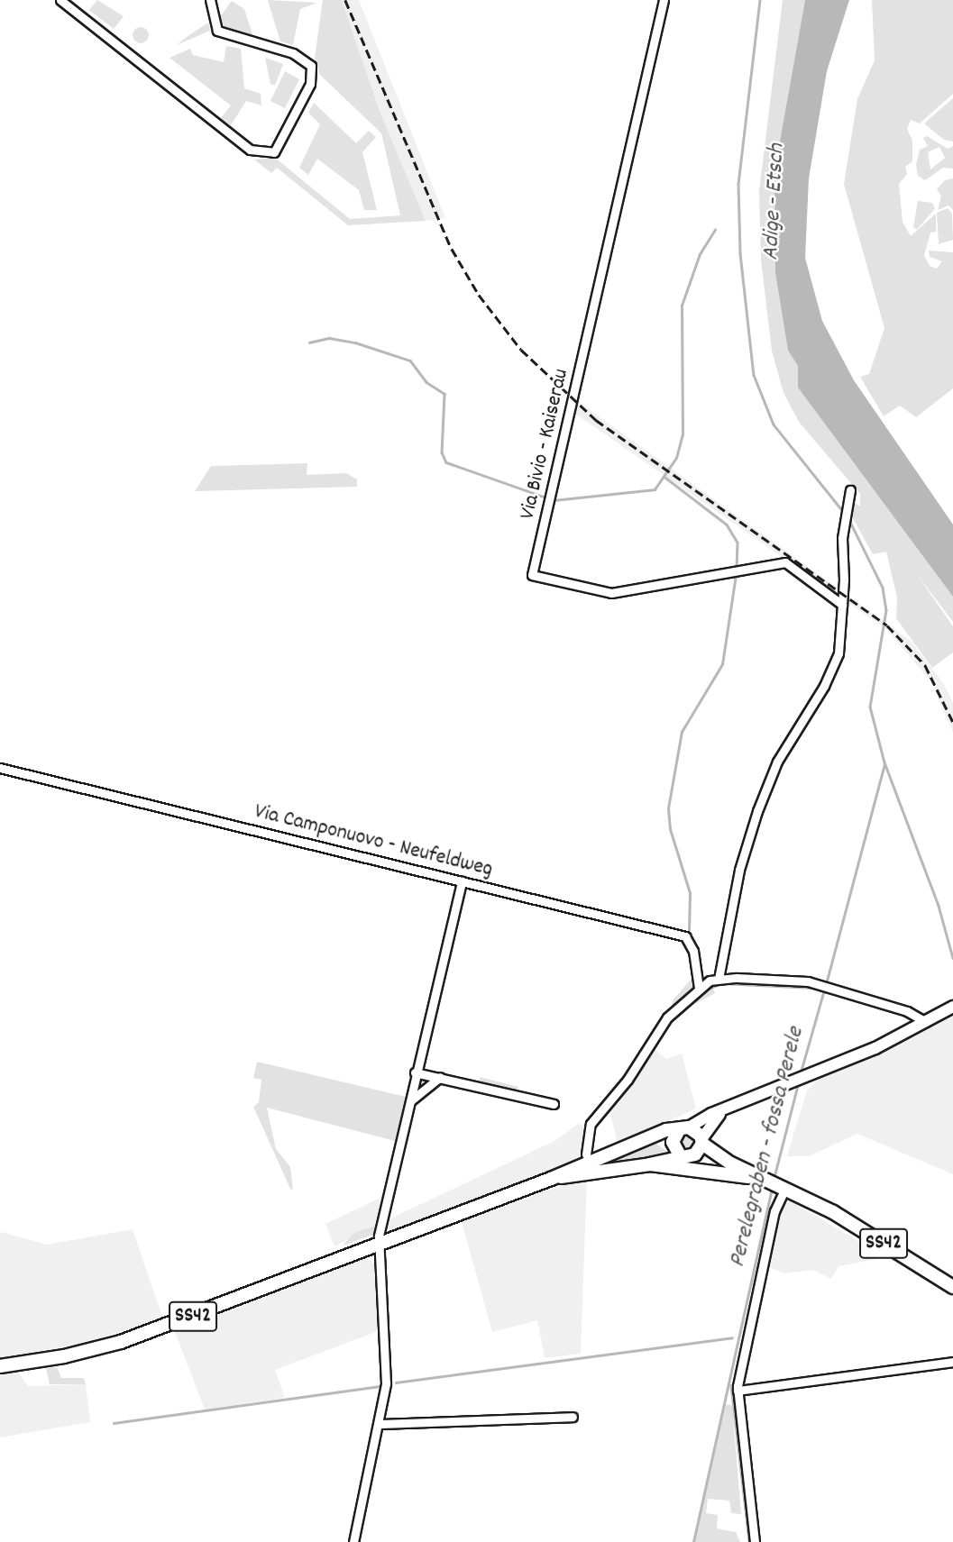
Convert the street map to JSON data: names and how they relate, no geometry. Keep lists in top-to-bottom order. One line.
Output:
{"streets":{"main road":["SS42"],"street":["Via Bivio - Kaiserau","Via Camponuovo - Neufeldweg"]},"water":["Adige - Etsch","Perelegraben - fossa Perele"]}
